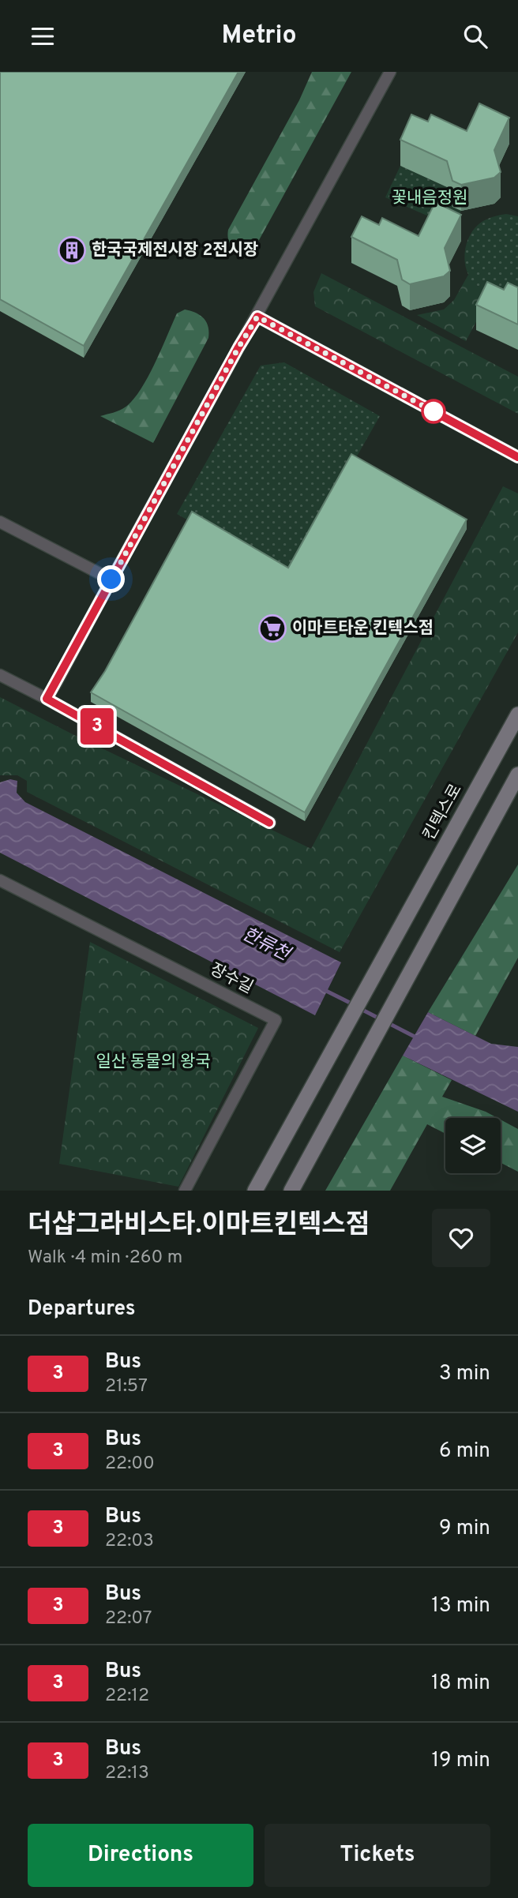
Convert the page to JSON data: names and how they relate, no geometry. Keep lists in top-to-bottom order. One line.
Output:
{"streets":{"main road":["킨텍스로"],"street":["장수길"]},"water":["한류천"],"parks":["꽃내음정원","일산 동물의 왕국"],"places":{"building":["한국국제전시장 2전시장"],"supermarket":["이마트타운 킨텍스점"]},"lines":["bus line 3"],"page":{"header":"Metrio","on_map":"3","heading":[["더샵그라비스타.이마트킨텍스점","Walk · 4 min · 260 m"],"Departures"],"list":[{"mark":"3","name":"Bus","note":"21:57","value":"3 min"},{"mark":"3","name":"Bus","note":"22:00","value":"6 min"},{"mark":"3","name":"Bus","note":"22:03","value":"9 min"},{"mark":"3","name":"Bus","note":"22:07","value":"13 min"},{"mark":"3","name":"Bus","note":"22:12","value":"18 min"},{"mark":"3","name":"Bus","note":"22:13","value":"19 min"}],"buttons":["Directions","Tickets"]}}
